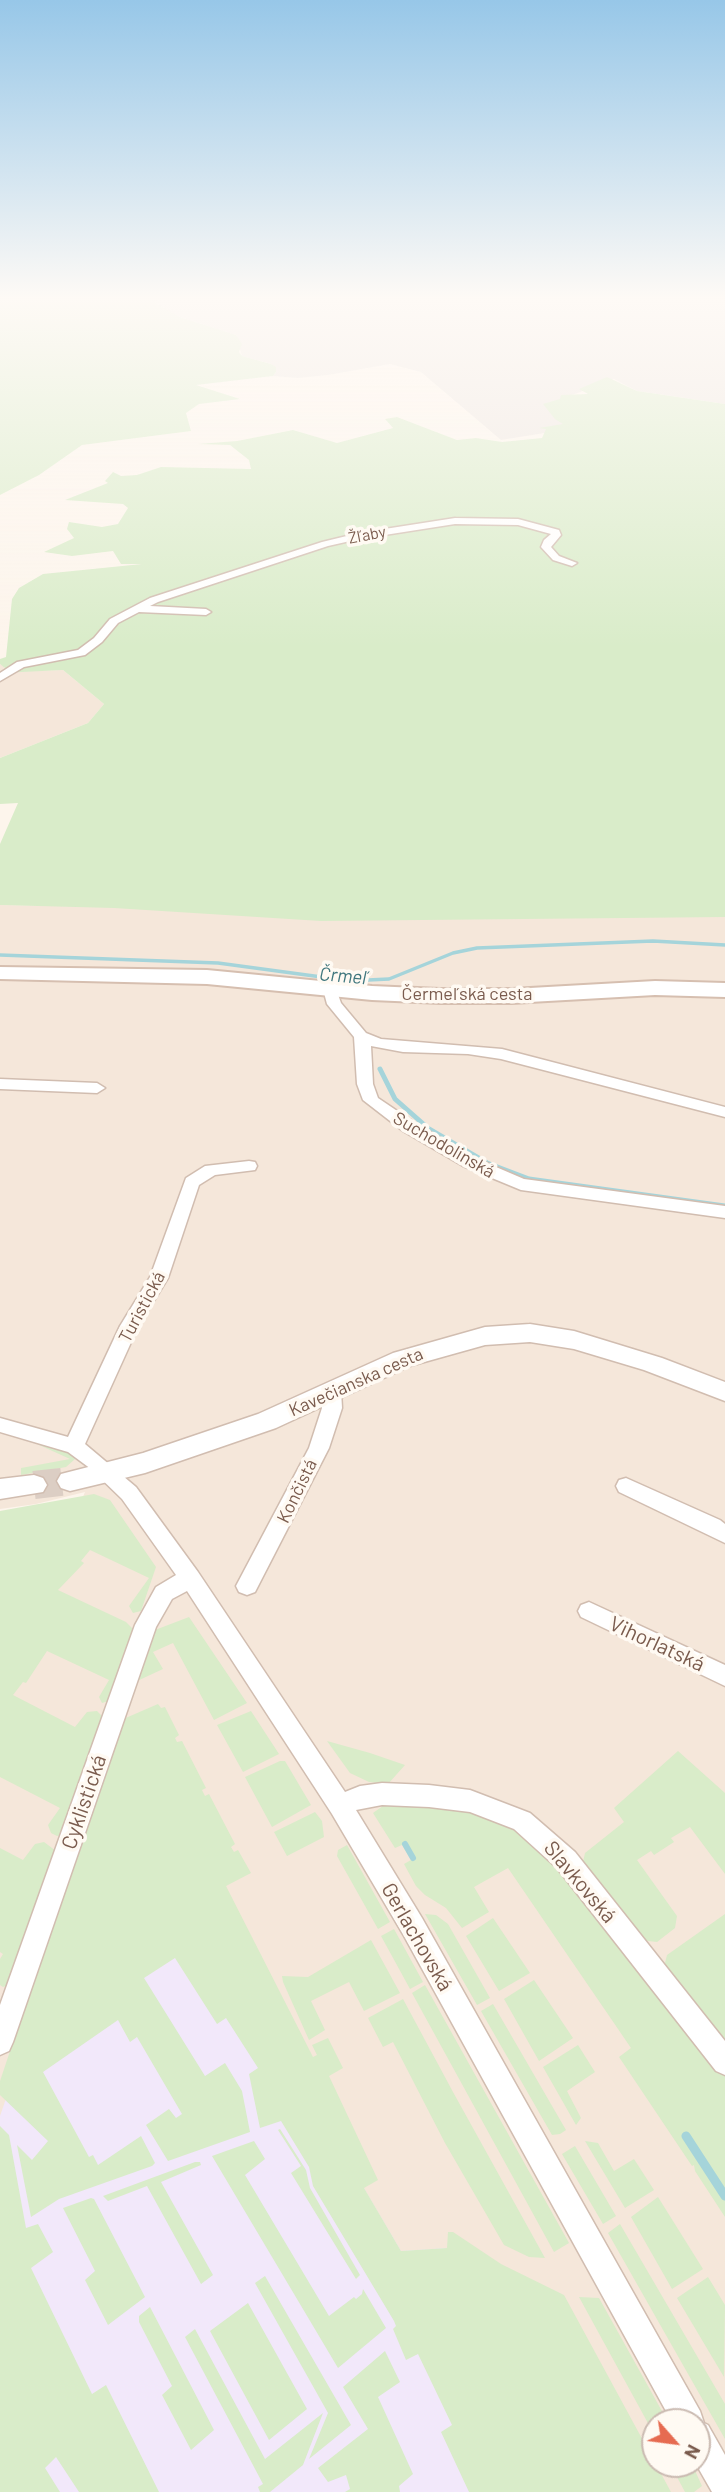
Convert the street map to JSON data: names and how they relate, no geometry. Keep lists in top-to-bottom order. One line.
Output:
{"streets":{"main road":["Čermeľská cesta"],"street":["Žľaby","Suchodolinská","Turistická","Kavečianska cesta","Končistá","Vihorlatská","Cyklistická","Slavkovská","Gerlachovská"]},"crossings":[["Kavečianska cesta","Končistá"],["Kavečianska cesta","Gerlachovská"],["Cyklistická","Gerlachovská"],["Slavkovská","Gerlachovská"]],"water":["Črmeľ"],"north":"bottom right"}
